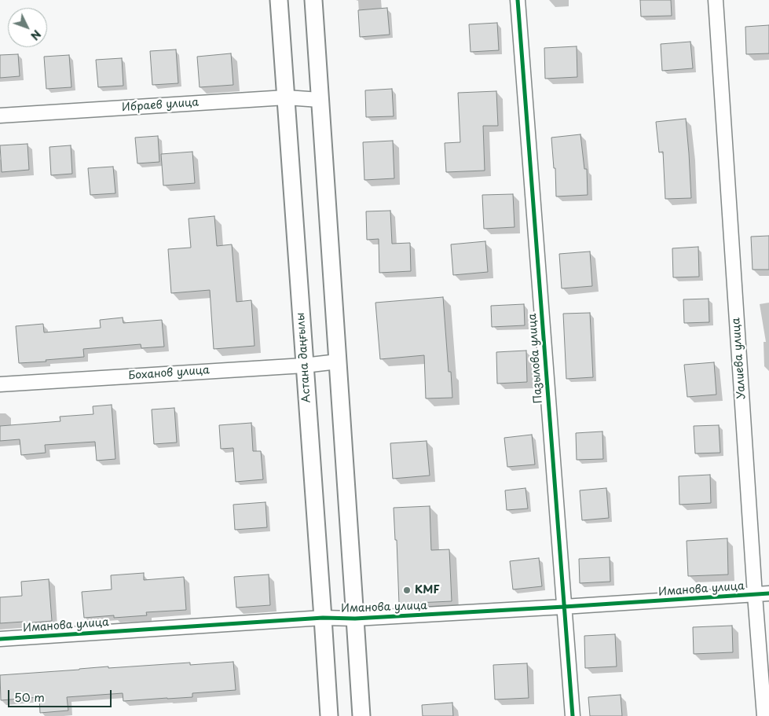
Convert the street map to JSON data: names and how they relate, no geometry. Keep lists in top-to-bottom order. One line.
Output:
{"streets":{"street":["Ибраев улица","Астана даңғылы","Пазылова улица","Уалиева улица","Боханов улица","Иманова улица"]},"crossings":[["Ибраев улица","Астана даңғылы"],["Астана даңғылы","Боханов улица"],["Астана даңғылы","Иманова улица"],["Пазылова улица","Иманова улица"],["Уалиева улица","Иманова улица"]],"places":["KMF"],"scale_bar":"50 m","north":"bottom right"}
